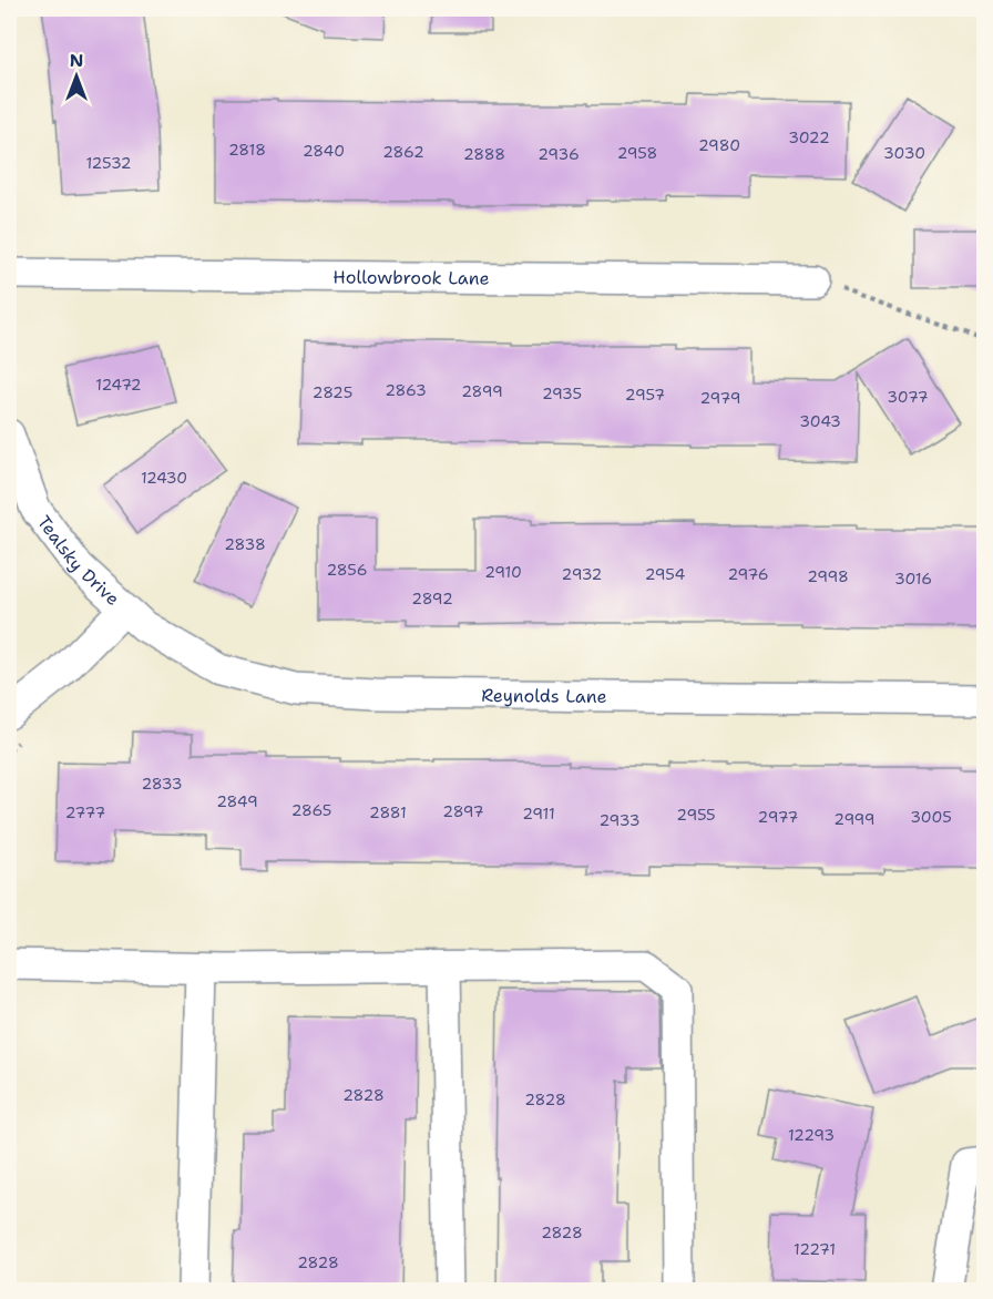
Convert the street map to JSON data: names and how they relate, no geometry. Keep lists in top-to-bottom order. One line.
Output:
{"streets":{"street":["Hollowbrook Lane","Tealsky Drive","Reynolds Lane"]},"crossings":[["Tealsky Drive","Reynolds Lane"]],"house_numbers":["3022","2980","2818","2840","2862","2958","3030","2888","2936","12532","12472","2863","2899","2825","2935","2957","3077","2979","3043","12430","2838","2856","2910","2932","2954","2976","2998","3016","2892","2833","2849","2865","2897","2777","2881","2911","2955","2977","3005","2999","2933","2828","2828","12293","2828","12271","2828"],"north":"top"}
